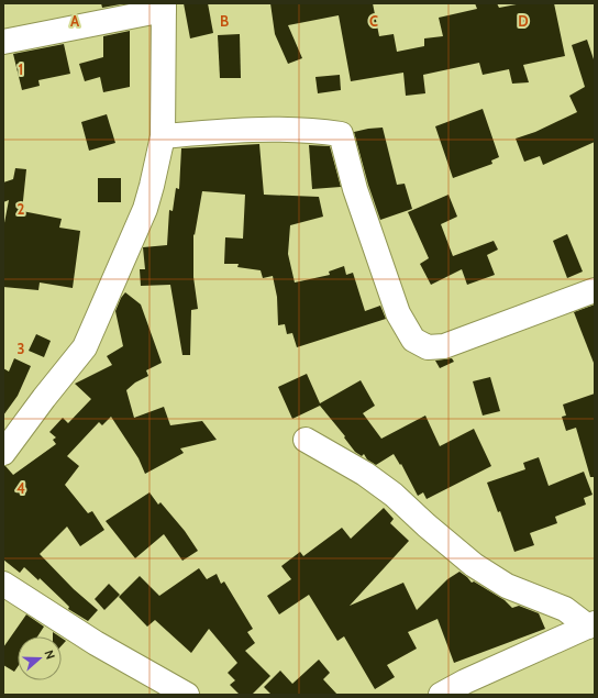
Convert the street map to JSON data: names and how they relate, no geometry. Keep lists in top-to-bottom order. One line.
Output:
{"north":"right","grid":{"columns":["A","B","C","D"],"rows":["1","2","3","4"]}}
